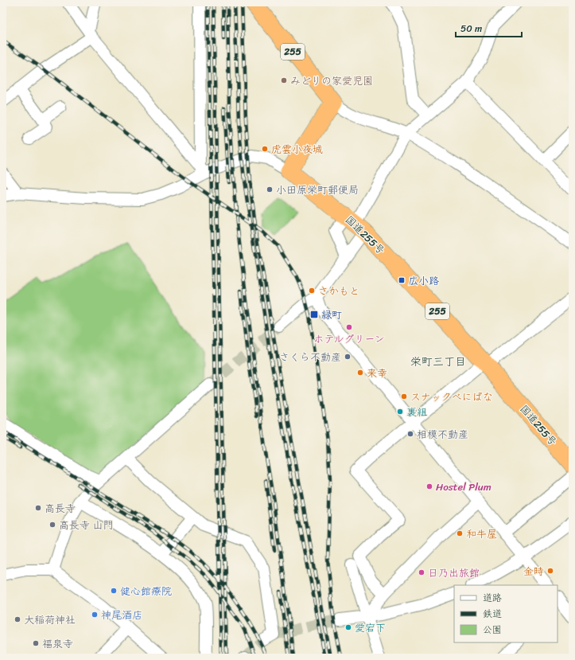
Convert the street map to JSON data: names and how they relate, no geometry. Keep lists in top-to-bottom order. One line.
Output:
{"streets":{"highway":["255","国道255号"]},"districts":["栄町三丁目"],"places":{"other":["みどりの家愛児園","虎雲小夜城","小田原栄町郵便局","さかもと","ホテルグリーン","さくら不動産","来幸","スナックべにばな","裏組","相模不動産","Hostel Plum","高長寺","高長寺 山門","和牛屋","金時","日乃出旅館","健心館療院","神尾酒店","大稲荷神社","愛宕下","福泉寺"],"transit":["広小路","緑町"]},"legend":["道路","鉄道","公園"],"scale_bar":"50 m"}
